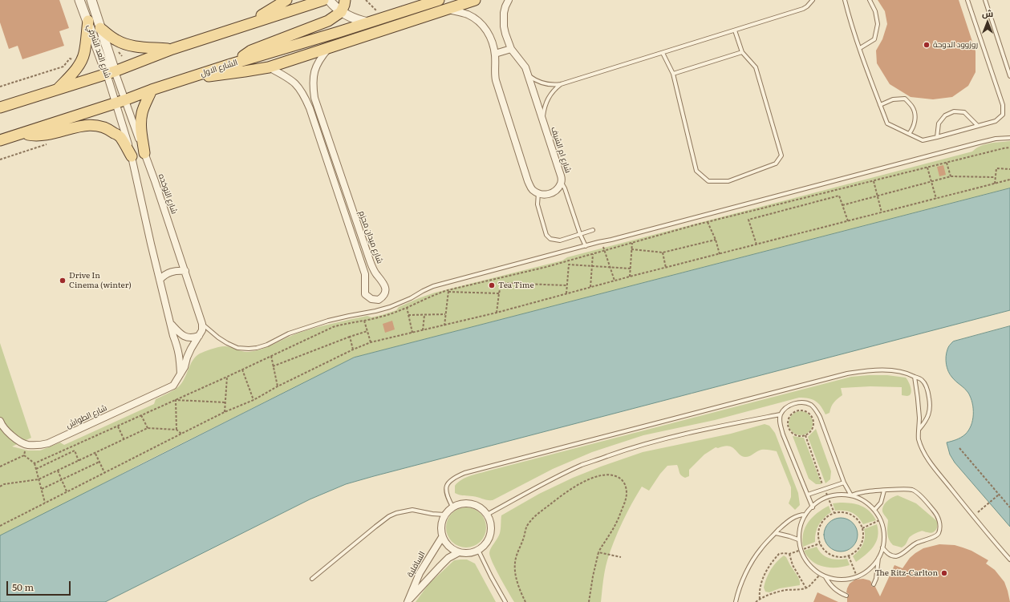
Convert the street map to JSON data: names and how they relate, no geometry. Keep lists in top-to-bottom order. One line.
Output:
{"streets":{"main road":["الشارع الاول"],"street":["شارع العد الشرقي","شارع ام الشيف","شارع النوخده","شارع ميدان محزم","شارع الطواش","السافلية"]},"crossings":[["شارع العد الشرقي","الشارع الاول"],["شارع العد الشرقي","شارع النوخده"],["الشارع الاول","شارع النوخده"],["شارع النوخده","شارع الطواش"]],"places":["روزوود الدوحة","Drive In Cinema (winter)","Tea Time","The Ritz-Carlton"],"scale_bar":"50 m","north":"top"}
